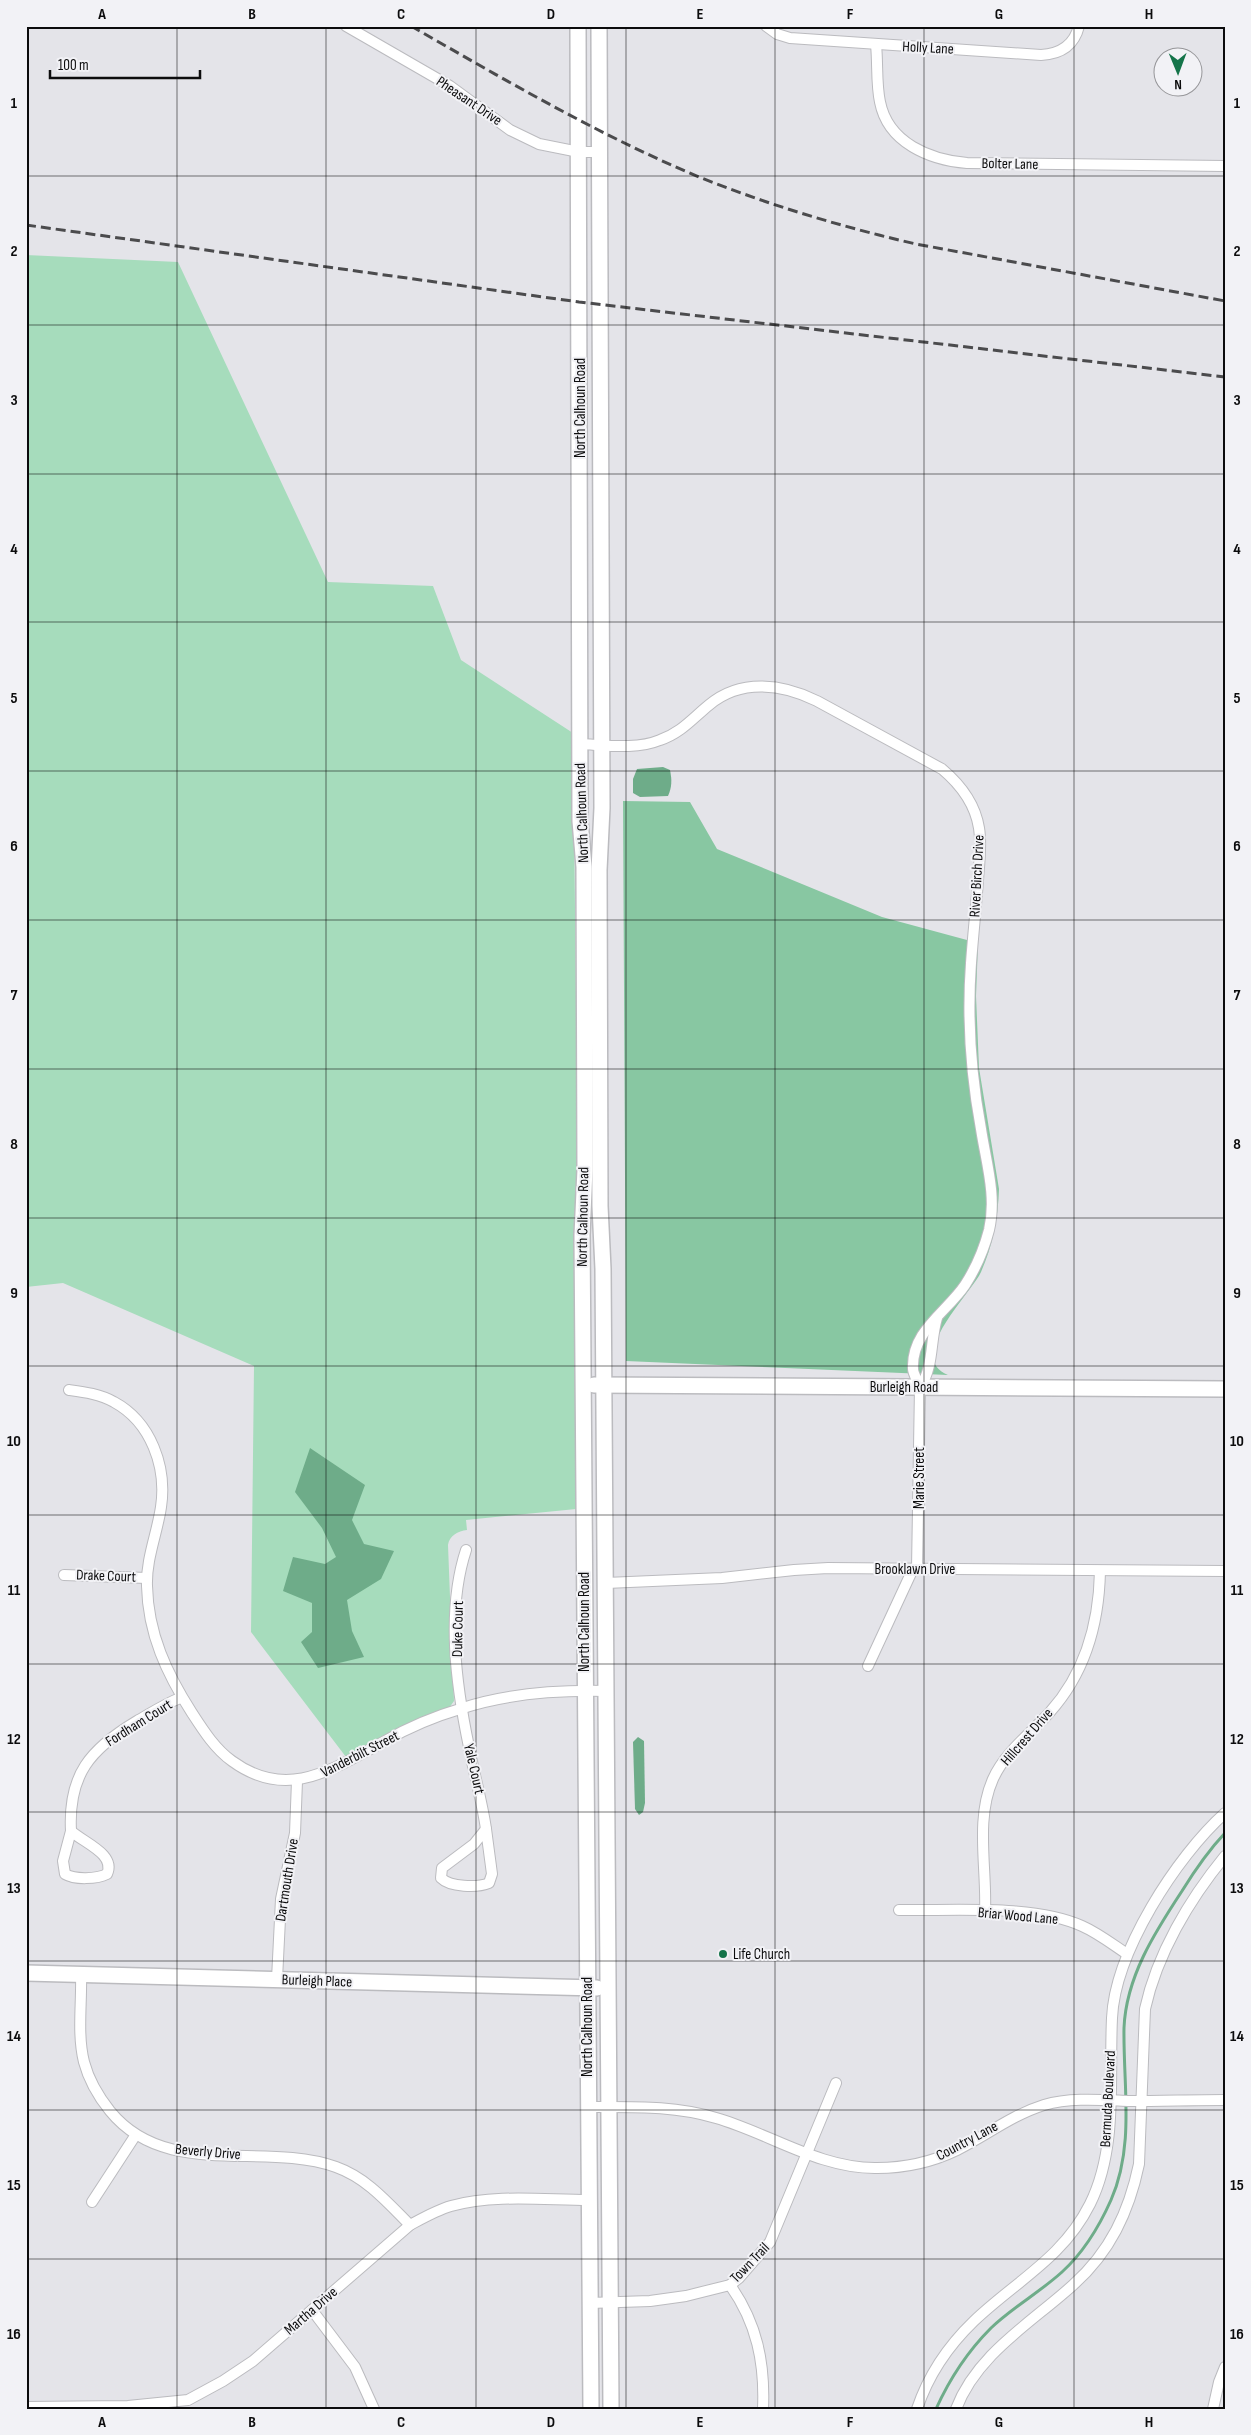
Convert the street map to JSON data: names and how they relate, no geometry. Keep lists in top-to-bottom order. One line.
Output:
{"streets":{"main road":["North Calhoun Road","Burleigh Road","Burleigh Place"],"street":["Holly Lane","Pheasant Drive","Bolter Lane","River Birch Drive","Marie Street","Brooklawn Drive","Drake Court","Duke Court","Fordham Court","Hillcrest Drive","Vanderbilt Street","Yale Court","Dartmouth Drive","Briar Wood Lane","Bermuda Boulevard","Country Lane","Beverly Drive","Town Trail","Martha Drive"]},"crossings":[["Holly Lane","Bolter Lane"],["Pheasant Drive","North Calhoun Road"],["North Calhoun Road","River Birch Drive"],["North Calhoun Road","Burleigh Road"],["North Calhoun Road","Brooklawn Drive"],["North Calhoun Road","Vanderbilt Street"],["North Calhoun Road","Burleigh Place"],["North Calhoun Road","Country Lane"],["North Calhoun Road","Town Trail"],["North Calhoun Road","Martha Drive"],["River Birch Drive","Burleigh Road"],["River Birch Drive","Marie Street"],["Burleigh Road","Marie Street"],["Marie Street","Brooklawn Drive"],["Brooklawn Drive","Hillcrest Drive"],["Drake Court","Vanderbilt Street"],["Duke Court","Vanderbilt Street"],["Duke Court","Yale Court"],["Fordham Court","Vanderbilt Street"],["Hillcrest Drive","Briar Wood Lane"],["Vanderbilt Street","Yale Court"],["Vanderbilt Street","Dartmouth Drive"],["Dartmouth Drive","Burleigh Place"],["Briar Wood Lane","Bermuda Boulevard"],["Burleigh Place","Beverly Drive"],["Bermuda Boulevard","Country Lane"],["Country Lane","Town Trail"],["Beverly Drive","Martha Drive"]],"places":["Life Church"],"scale_bar":"100 m","north":"bottom","grid":{"columns":["A","B","C","D","E","F","G","H"],"rows":["1","2","3","4","5","6","7","8","9","10","11","12","13","14","15","16"]}}
